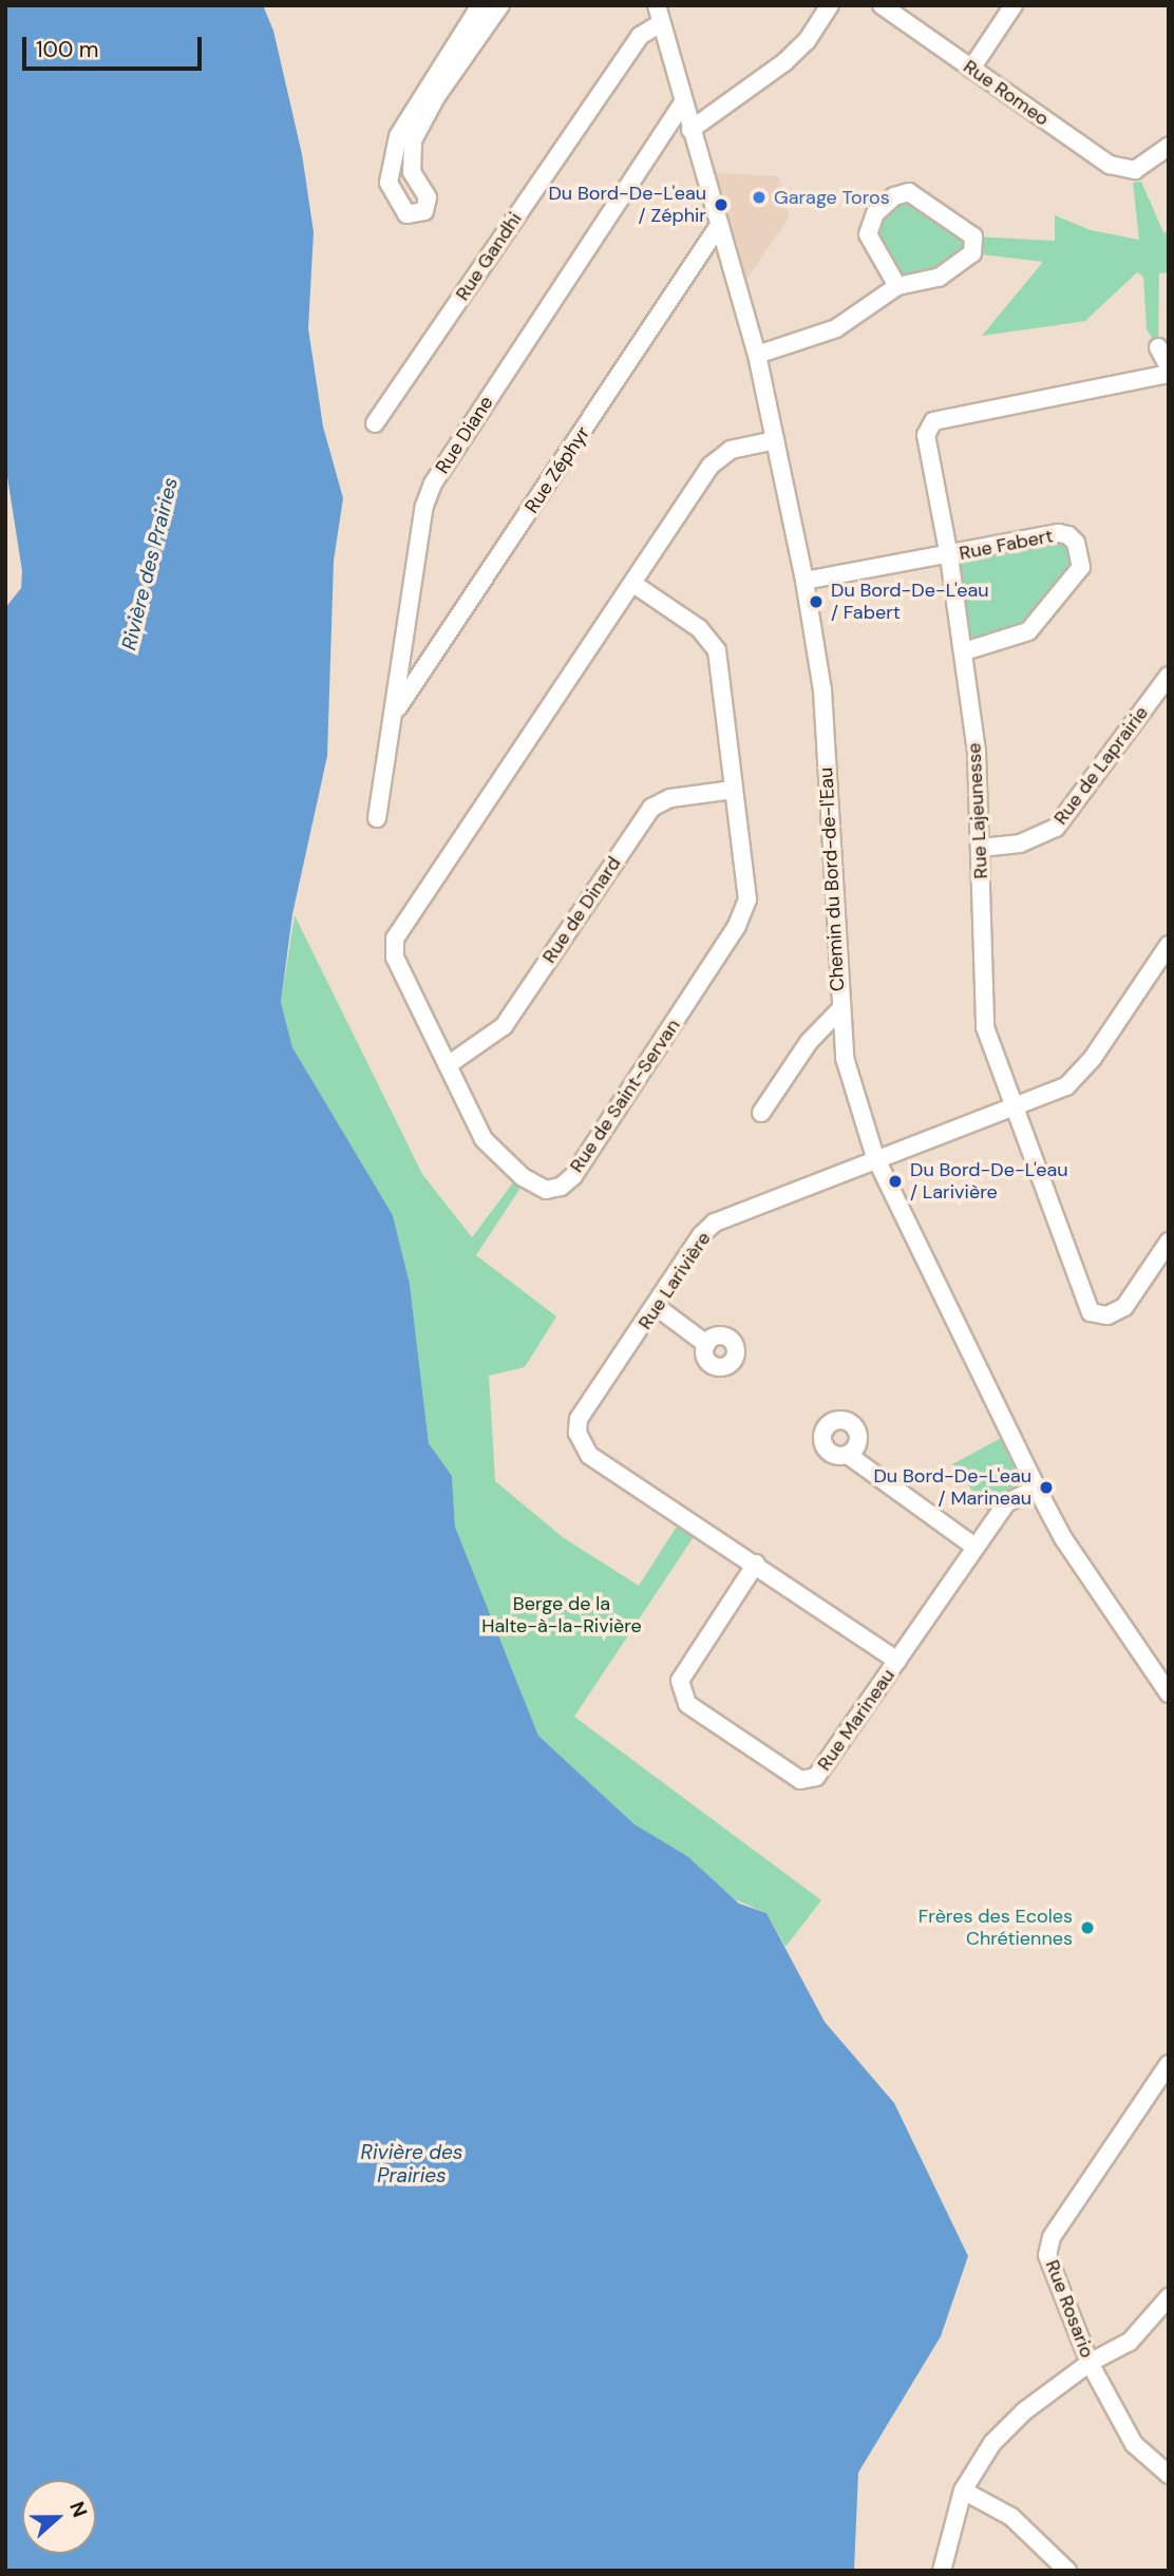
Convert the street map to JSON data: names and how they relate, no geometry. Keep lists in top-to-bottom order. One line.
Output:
{"streets":{"street":["Rue Romeo","Rue Gandhi","Rue Diane","Rue Zéphyr","Rue Fabert","Rue de Laprairie","Rue Lajeunesse","Chemin du Bord-de-l'Eau","Rue de Dinard","Rue de Saint-Servan","Rue Larivière","Rue Marineau","Rue Rosario"]},"crossings":[["Rue Gandhi","Chemin du Bord-de-l'Eau"],["Rue Diane","Rue Zéphyr"],["Rue Diane","Chemin du Bord-de-l'Eau"],["Rue Zéphyr","Chemin du Bord-de-l'Eau"],["Rue Fabert","Rue Lajeunesse"],["Rue Fabert","Chemin du Bord-de-l'Eau"],["Rue de Laprairie","Rue Lajeunesse"],["Rue Lajeunesse","Rue Larivière"],["Chemin du Bord-de-l'Eau","Rue de Saint-Servan"],["Chemin du Bord-de-l'Eau","Rue Larivière"],["Chemin du Bord-de-l'Eau","Rue Marineau"],["Rue de Dinard","Rue de Saint-Servan"],["Rue Larivière","Rue Marineau"]],"water":["Rivière des Prairies"],"parks":["Berge de la Halte-à-la-Rivière"],"places":["Garage Toros","Du Bord-De-L'eau / Zéphir","Du Bord-De-L'eau / Fabert","Du Bord-De-L'eau / Larivière","Du Bord-De-L'eau / Marineau","Frères des Ecoles Chrétiennes"],"scale_bar":"100 m","north":"right"}
